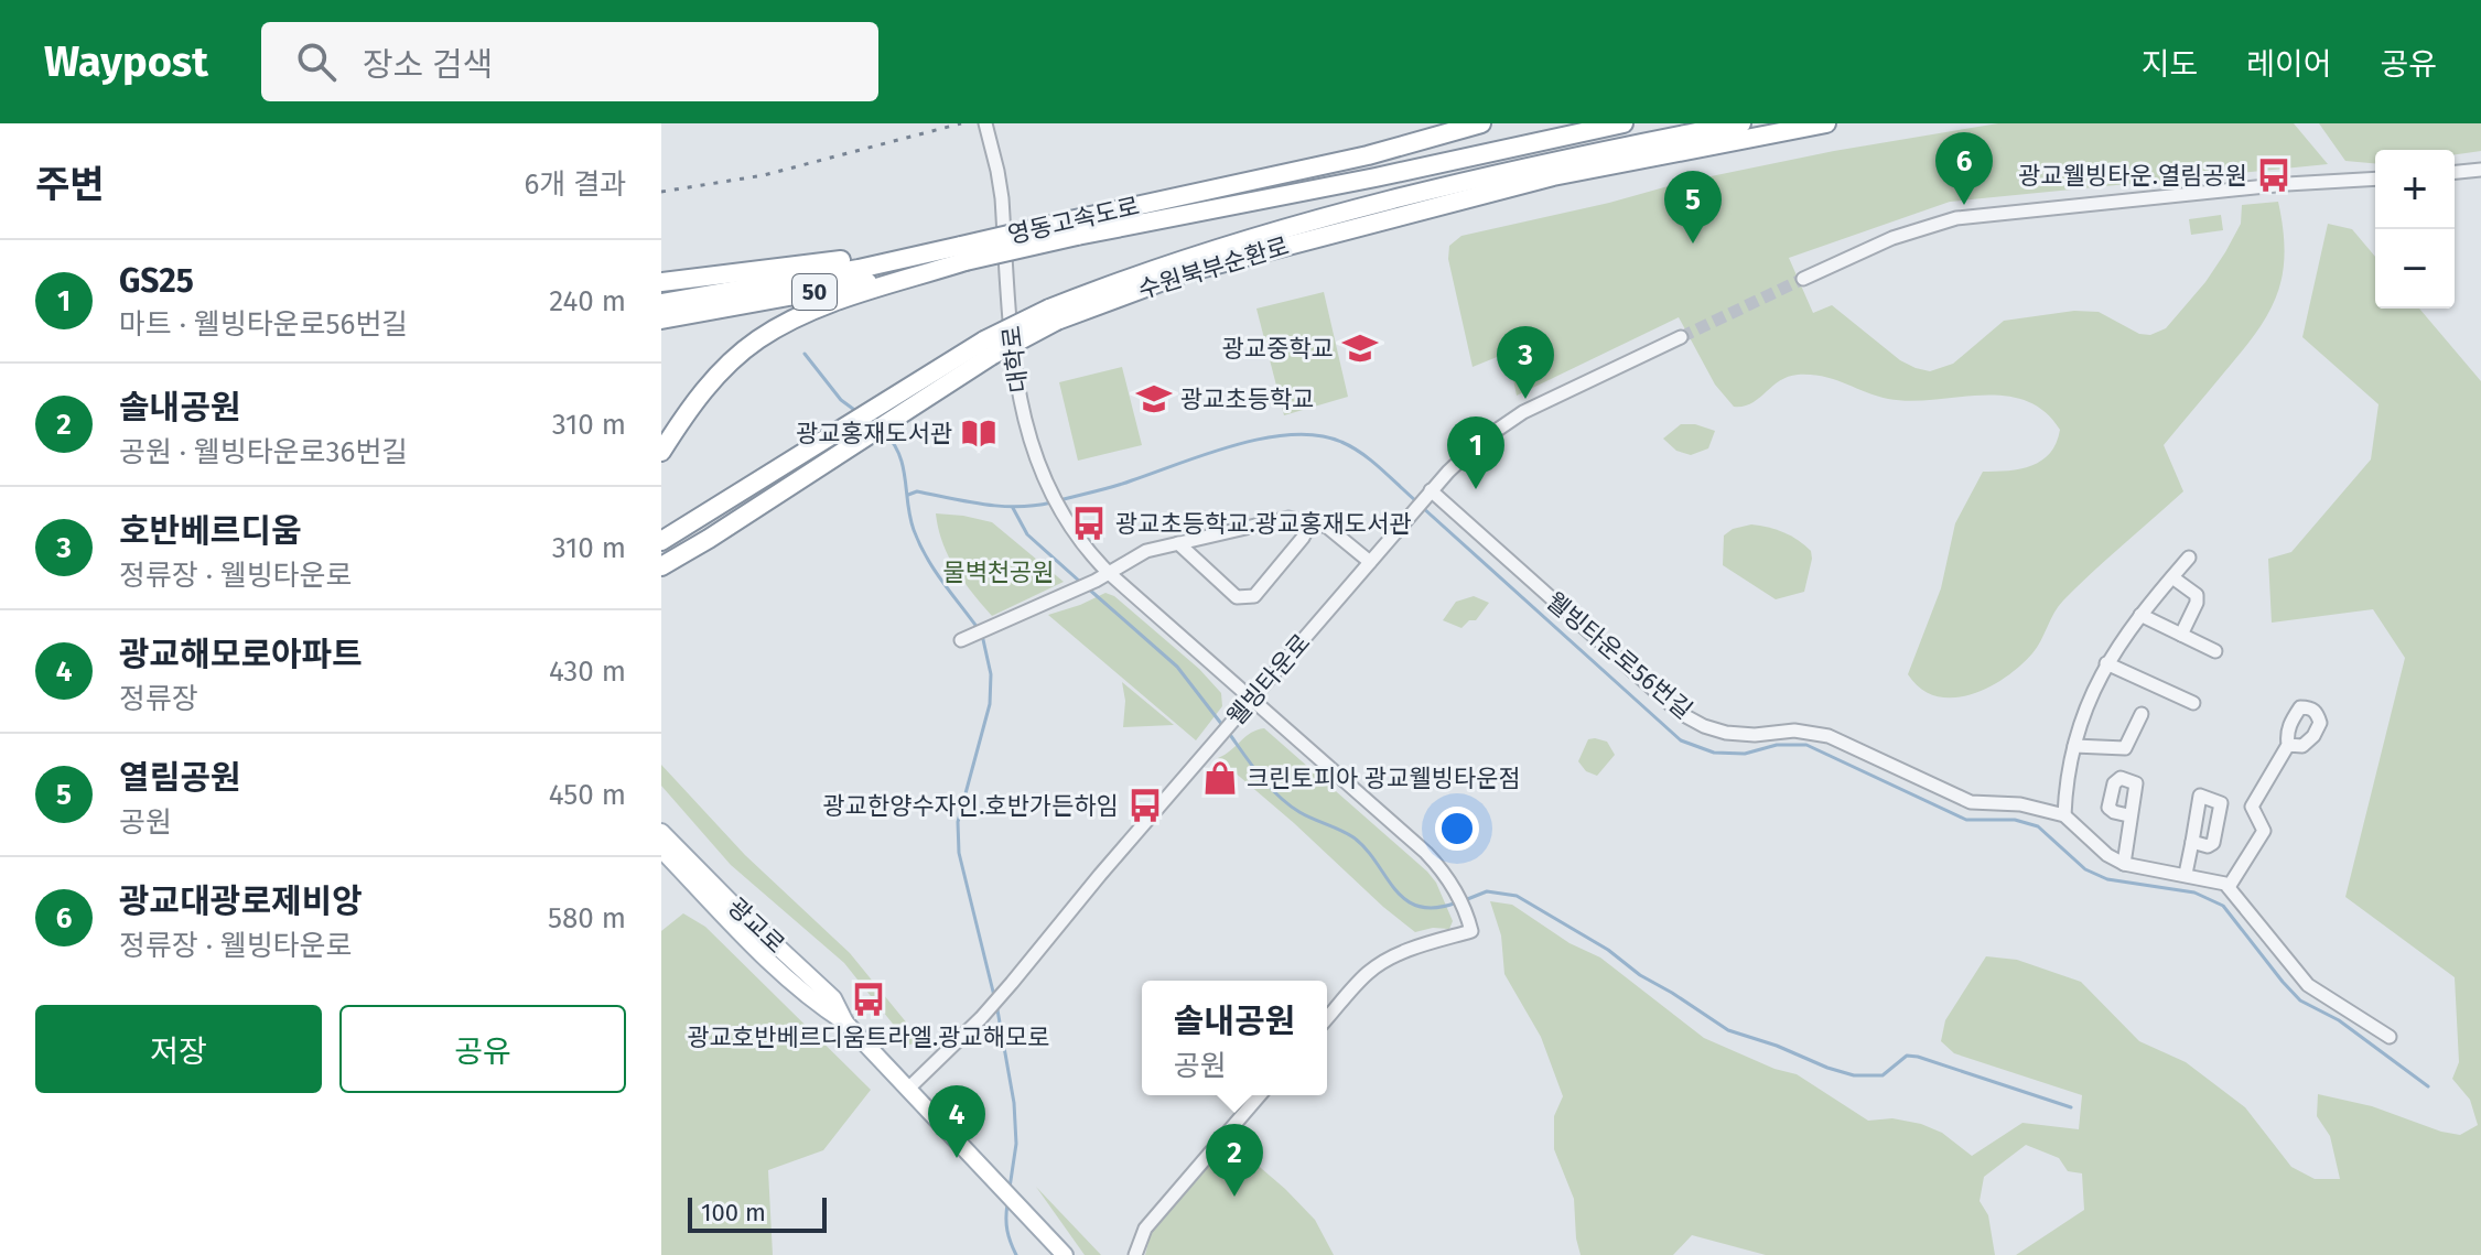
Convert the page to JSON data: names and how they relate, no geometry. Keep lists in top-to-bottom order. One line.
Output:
{"streets":{"highway":["영동고속도로","수원북부순환로","50"],"main road":["광교로"],"street":["대학로","웰빙타운로56번길","웰빙타운로"]},"crossings":[["대학로","웰빙타운로"],["웰빙타운로56번길","웰빙타운로"],["웰빙타운로","광교로"]],"parks":["물벽천공원"],"places":{"bus stop":["광교웰빙타운.열림공원","광교초등학교.광교홍재도서관","광교한양수자인.호반가든하임","광교호반베르디움트라엘.광교해모로"],"school or university":["광교중학교","광교초등학교"],"library":["광교홍재도서관"],"shop":["크린토피아 광교웰빙타운점"]},"scale_bar":"100 m","page":{"header":"Waypost","search":"장소 검색","nav":["지도","레이어","공유"],"heading":["주변","6개 결과"],"pins":["6","5","3","1","4","2"],"map_buttons":["+","−"],"list":[{"mark":"1","name":"GS25","note":"마트 · 웰빙타운로56번길","value":"240 m"},{"mark":"2","name":"솔내공원","note":"공원 · 웰빙타운로36번길","value":"310 m"},{"mark":"3","name":"호반베르디움","note":"정류장 · 웰빙타운로","value":"310 m"},{"mark":"4","name":"광교해모로아파트","note":"정류장","value":"430 m"},{"mark":"5","name":"열림공원","note":"공원","value":"450 m"},{"mark":"6","name":"광교대광로제비앙","note":"정류장 · 웰빙타운로","value":"580 m"}],"buttons":["저장","공유"],"popup":["솔내공원","공원"],"scale":"100 m"}}
